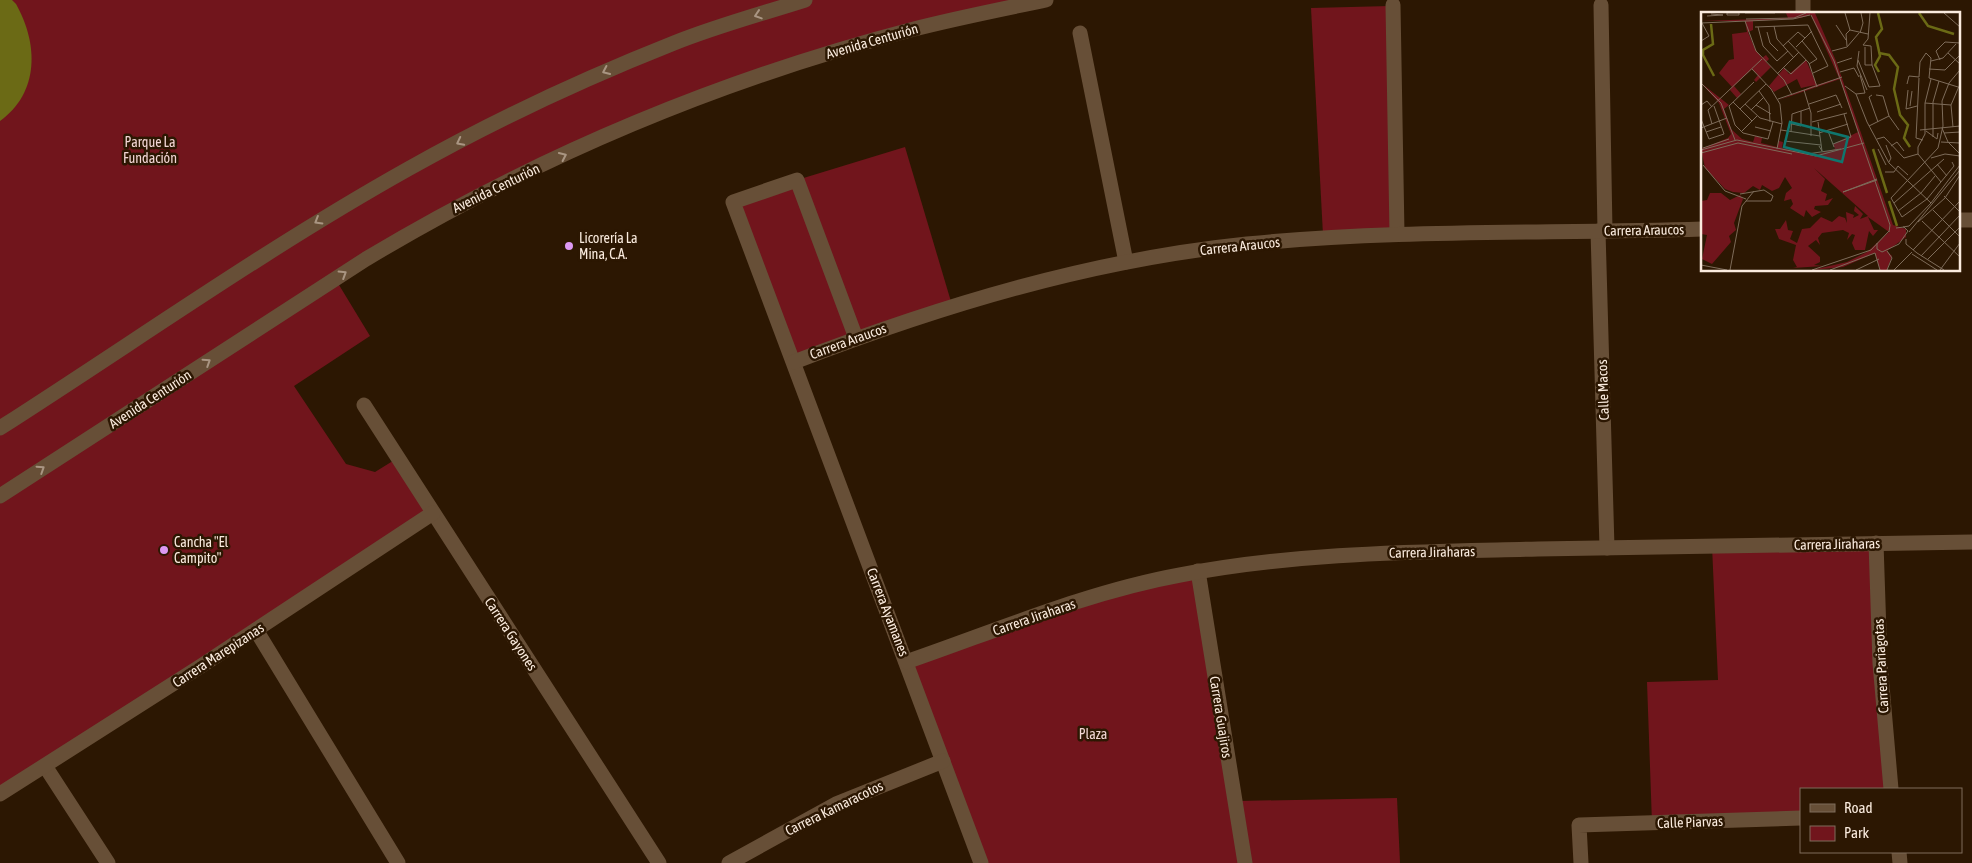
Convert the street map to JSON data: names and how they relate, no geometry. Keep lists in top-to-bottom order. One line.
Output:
{"streets":{"street":["Avenida Centurión","Carrera Araucos","Calle Macos","Carrera Jiraharas","Carrera Ayamanes","Carrera Gayones","Carrera Marepizanas","Carrera Pariagotas","Carrera Guajiros","Carrera Kamaracotos","Calle Piarvas"]},"crossings":[["Carrera Araucos","Calle Macos"],["Carrera Araucos","Carrera Ayamanes"],["Calle Macos","Carrera Jiraharas"],["Carrera Jiraharas","Carrera Ayamanes"],["Carrera Jiraharas","Carrera Pariagotas"],["Carrera Jiraharas","Carrera Guajiros"],["Carrera Ayamanes","Carrera Kamaracotos"],["Carrera Gayones","Carrera Marepizanas"]],"parks":["Parque La Fundación","Plaza"],"places":["Licorería La Mina, C.A.","Cancha \"El Campito\""],"legend":["Road","Park"]}
